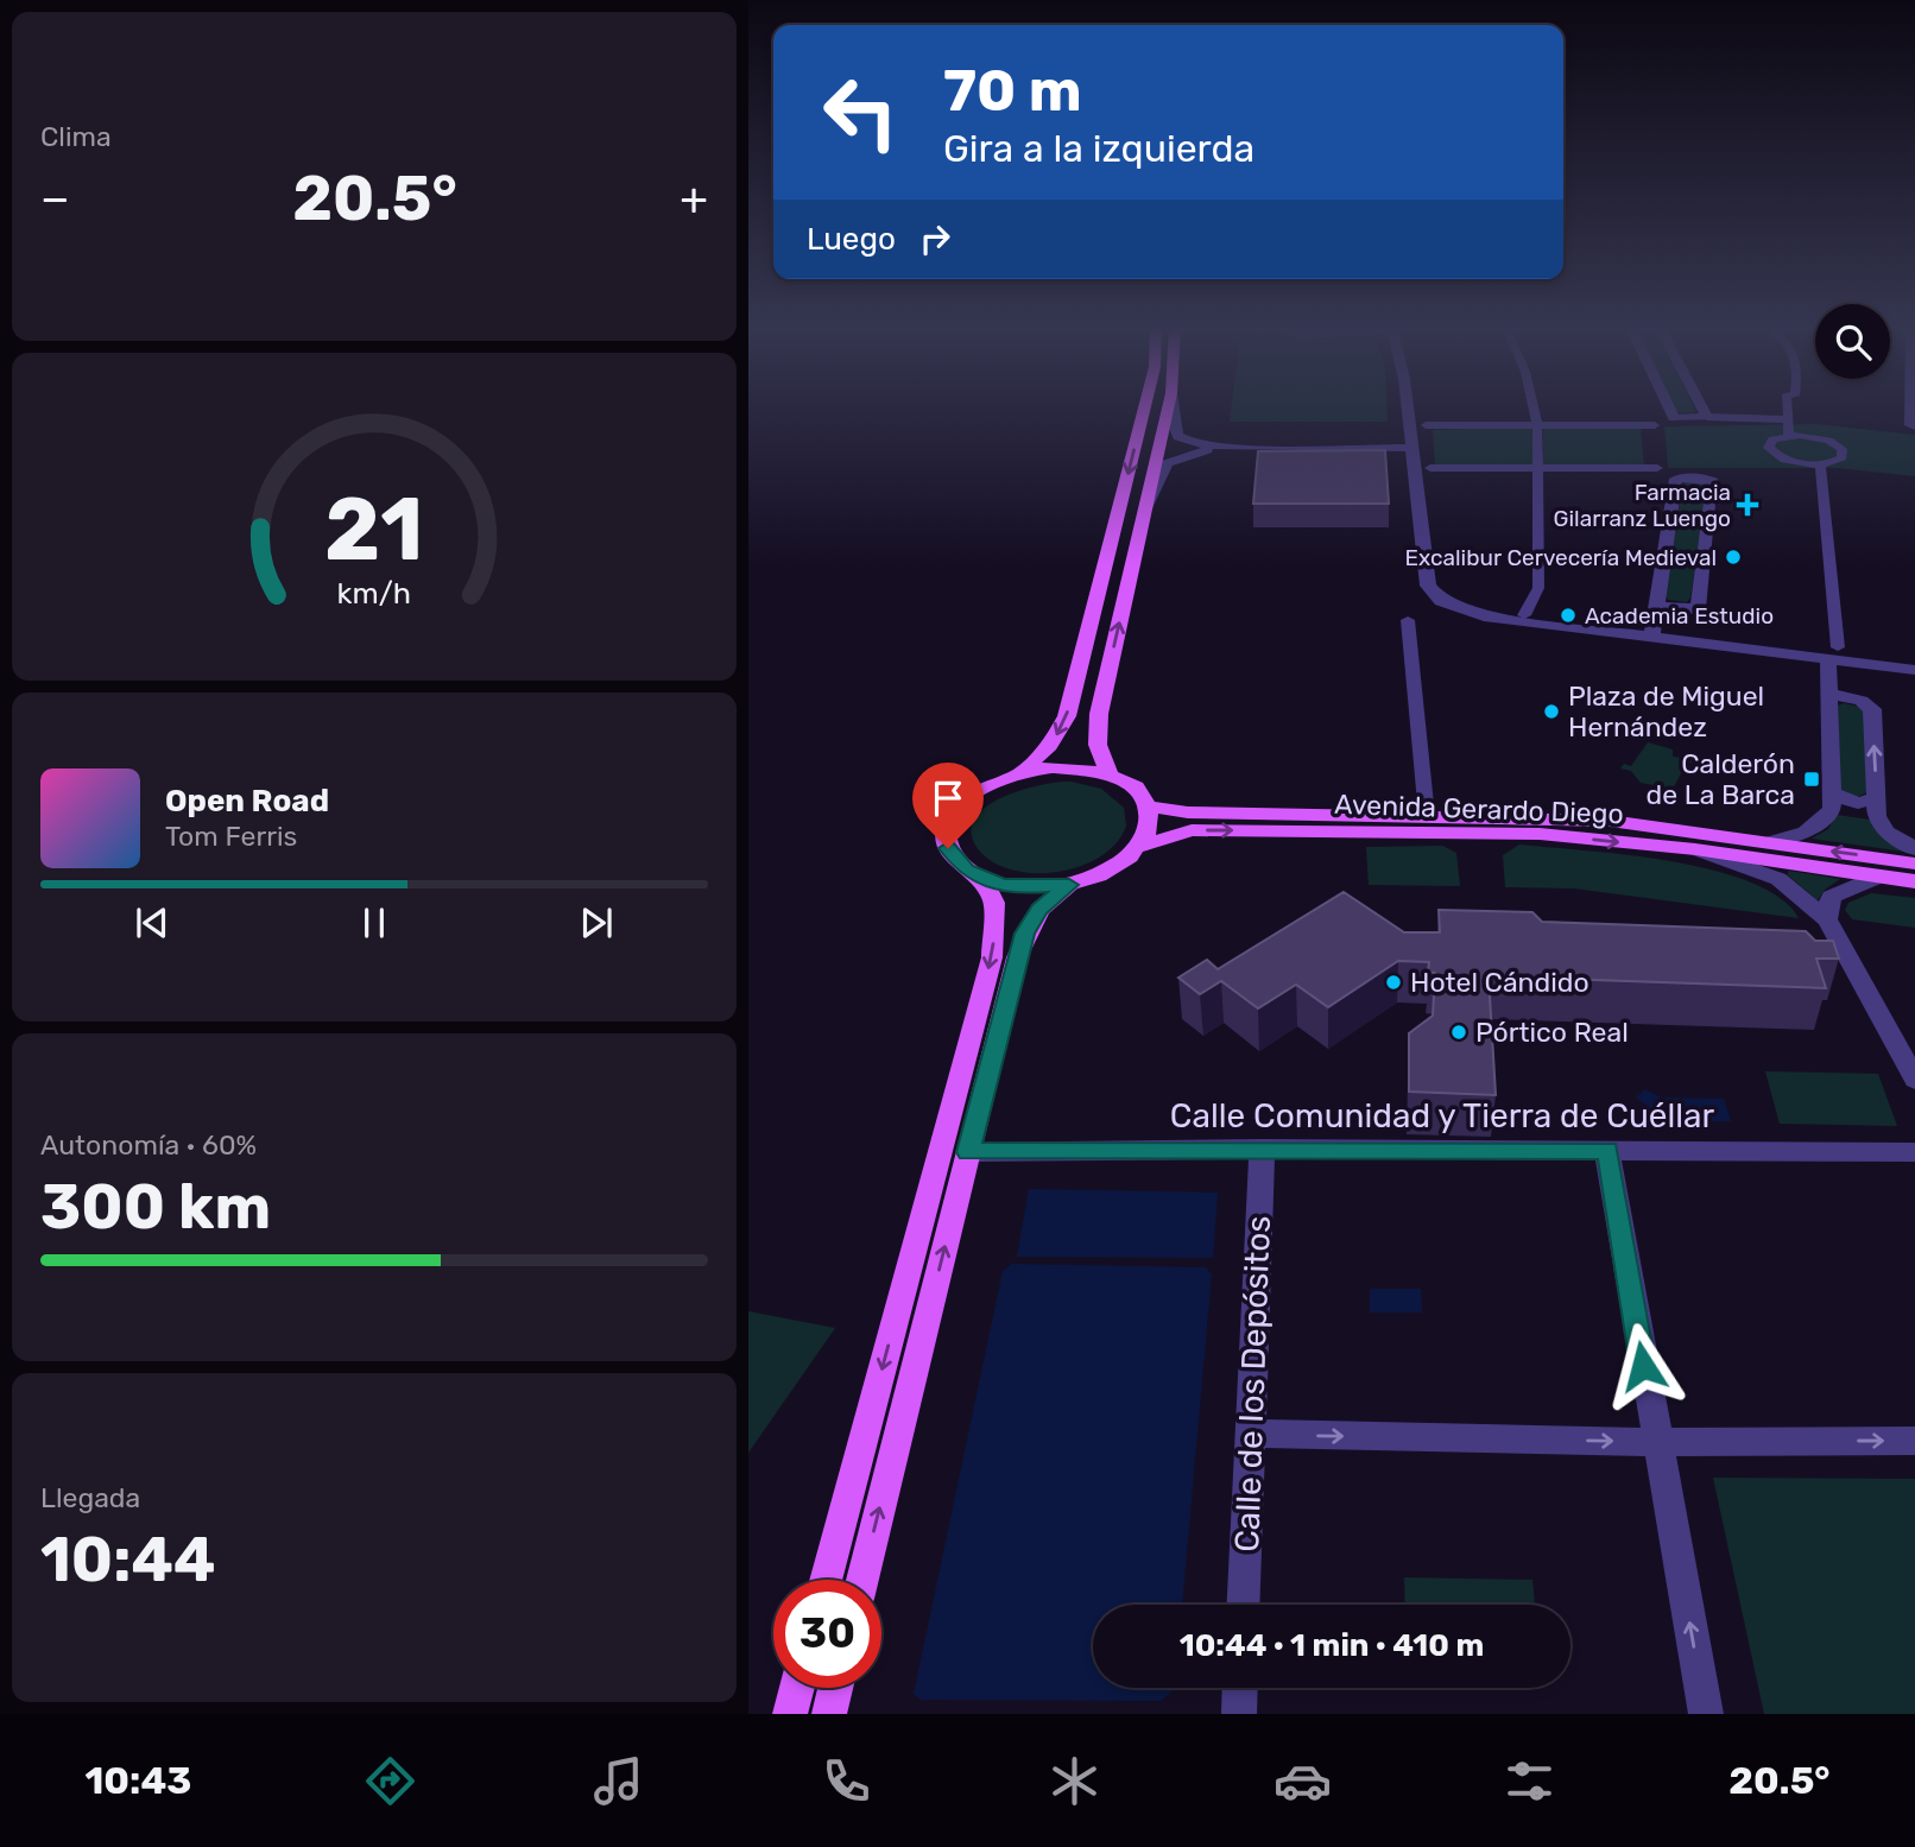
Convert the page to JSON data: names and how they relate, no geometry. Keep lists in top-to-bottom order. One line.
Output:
{"streets":{"main road":["Avenida Gerardo Diego"],"street":["Calle Comunidad y Tierra de Cuéllar","Calle de los Depósitos"]},"crossings":[["Calle Comunidad y Tierra de Cuéllar","Calle de los Depósitos"]],"places":{"health":["Farmacia Gilarranz Luengo"],"other":["Excalibur Cervecería Medieval","Academia Estudio","Plaza de Miguel Hernández","Hotel Cándido","Pórtico Real"],"transit":["Calderón de La Barca"]},"page":{"tile":["Clima",["Autonomía · 60%","300 km"],["Llegada","10:44"]],"turn":["70 m","Gira a la izquierda"],"heat":["−","20.5°","+"],"then":"Luego","song":["Open Road","Tom Ferris"],"limit":"30","trip":"10:44 · 1 min · 410 m","tabs":["10:43","20.5°"],"gauge":["21","km/h"]}}
